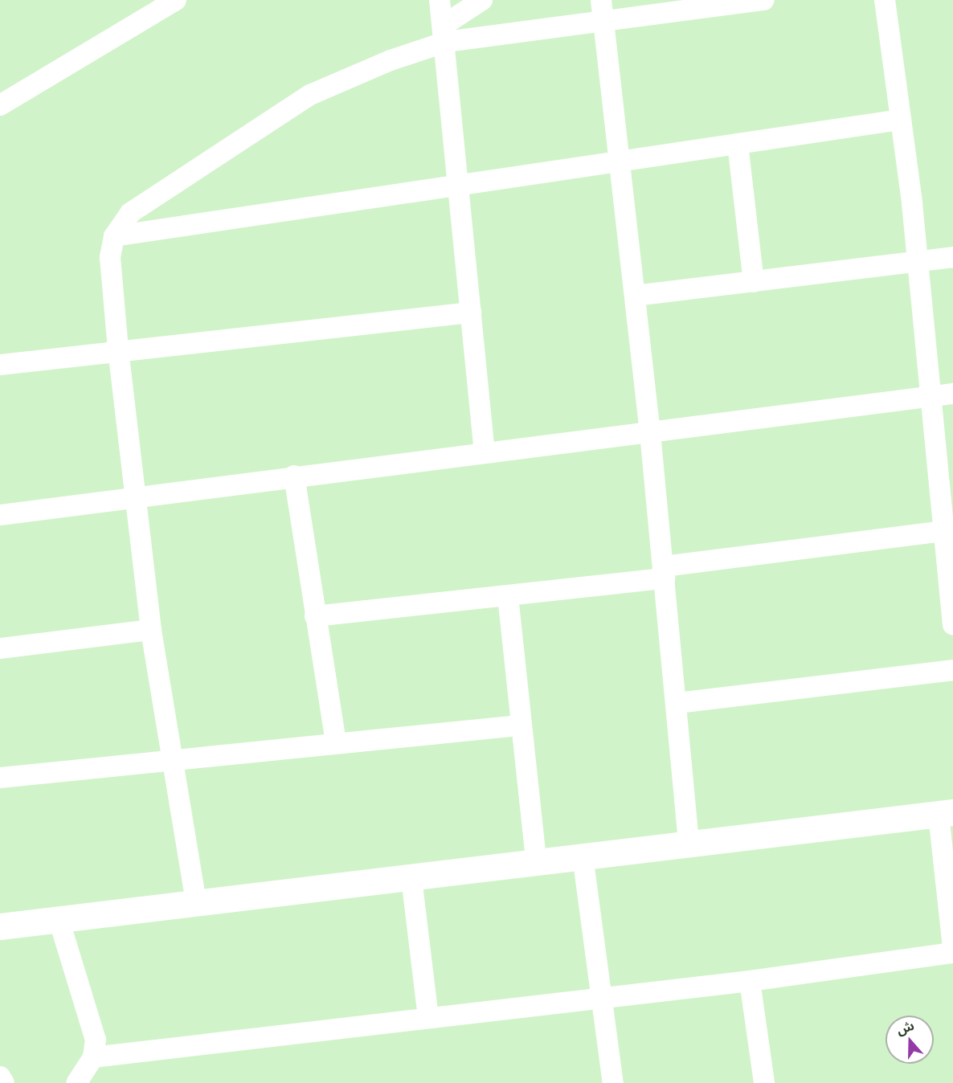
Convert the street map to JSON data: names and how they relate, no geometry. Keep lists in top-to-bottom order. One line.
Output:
{"north":"top"}
